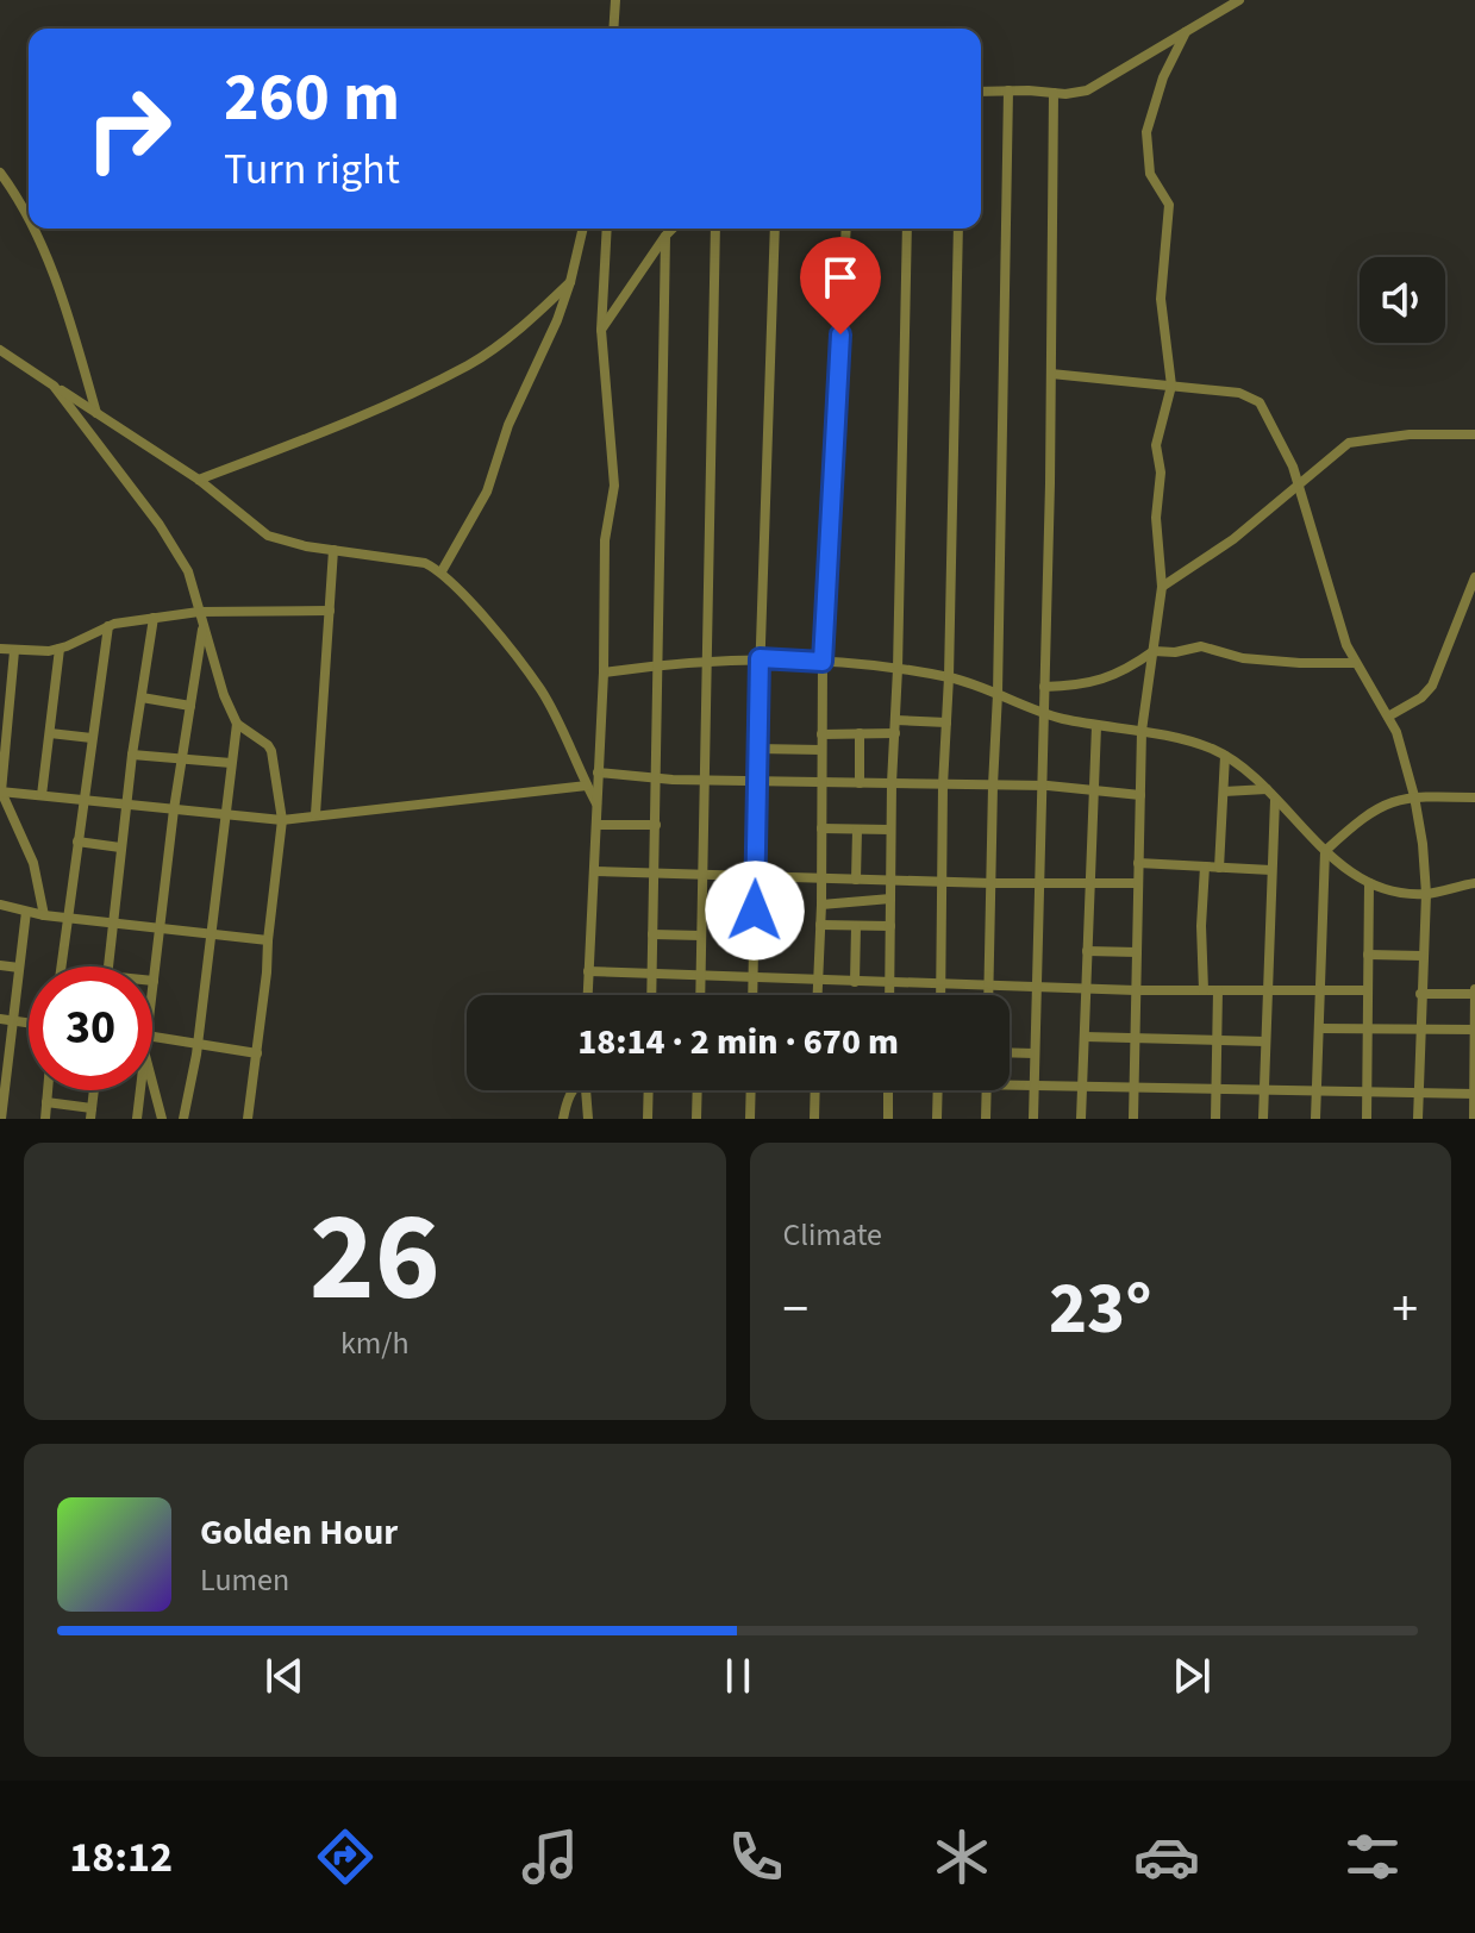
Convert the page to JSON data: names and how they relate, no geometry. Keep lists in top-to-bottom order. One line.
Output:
{"page":{"turn":["260 m","Turn right"],"limit":"30","trip":"18:14 · 2 min · 670 m","tile":[["26","km/h"],"Climate"],"heat":["−","23°","+"],"song":["Golden Hour","Lumen"],"tabs":"18:12"}}
